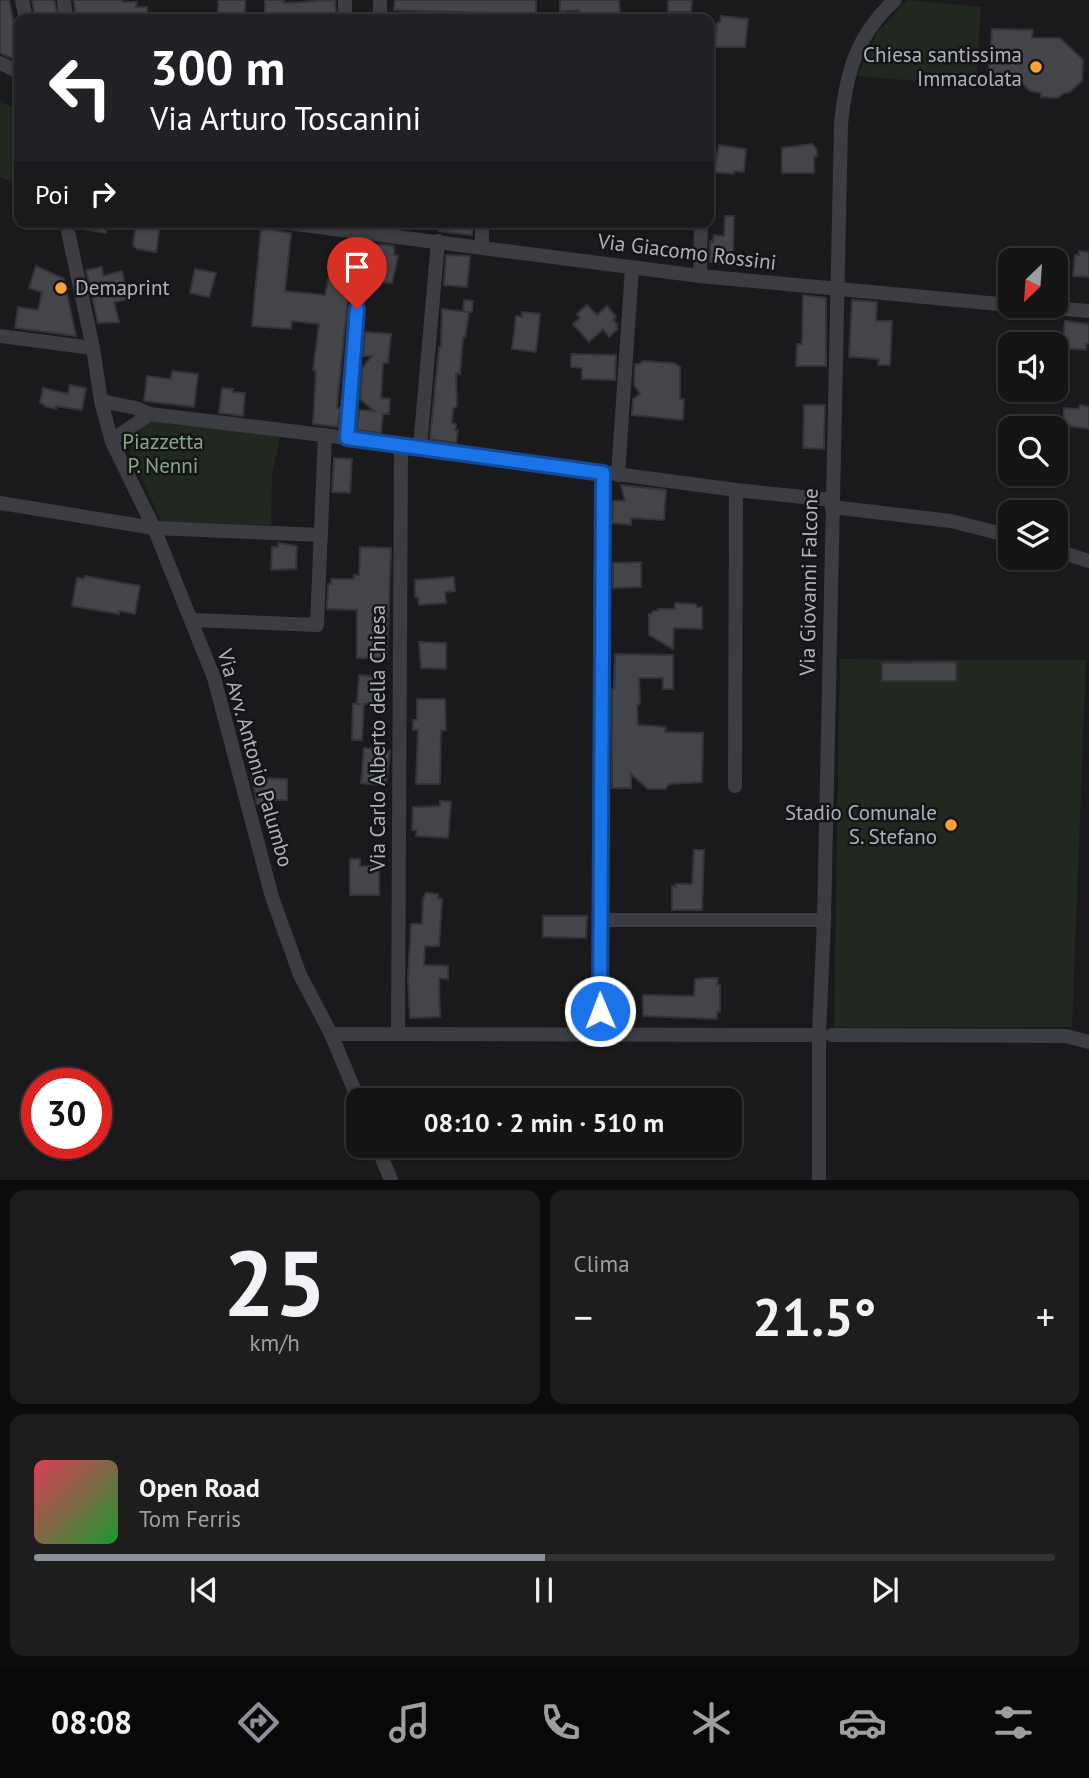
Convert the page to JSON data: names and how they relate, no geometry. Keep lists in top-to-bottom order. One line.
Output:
{"streets":{"street":["Via Giacomo Rossini","Via Giovanni Falcone","Via Carlo Alberto della Chiesa","Via Avv. Antonio Palumbo"]},"crossings":[["Via Giacomo Rossini","Via Giovanni Falcone"]],"parks":["Piazzetta P. Nenni"],"places":["Chiesa santissima Immacolata","Demaprint","Stadio Comunale S. Stefano"],"north":"bottom left","page":{"turn":["300 m","Via Arturo Toscanini"],"then":"Poi","limit":"30","trip":"08:10 · 2 min · 510 m","tile":[["25","km/h"],"Clima"],"heat":["−","21.5°","+"],"song":["Open Road","Tom Ferris"],"tabs":"08:08"}}
